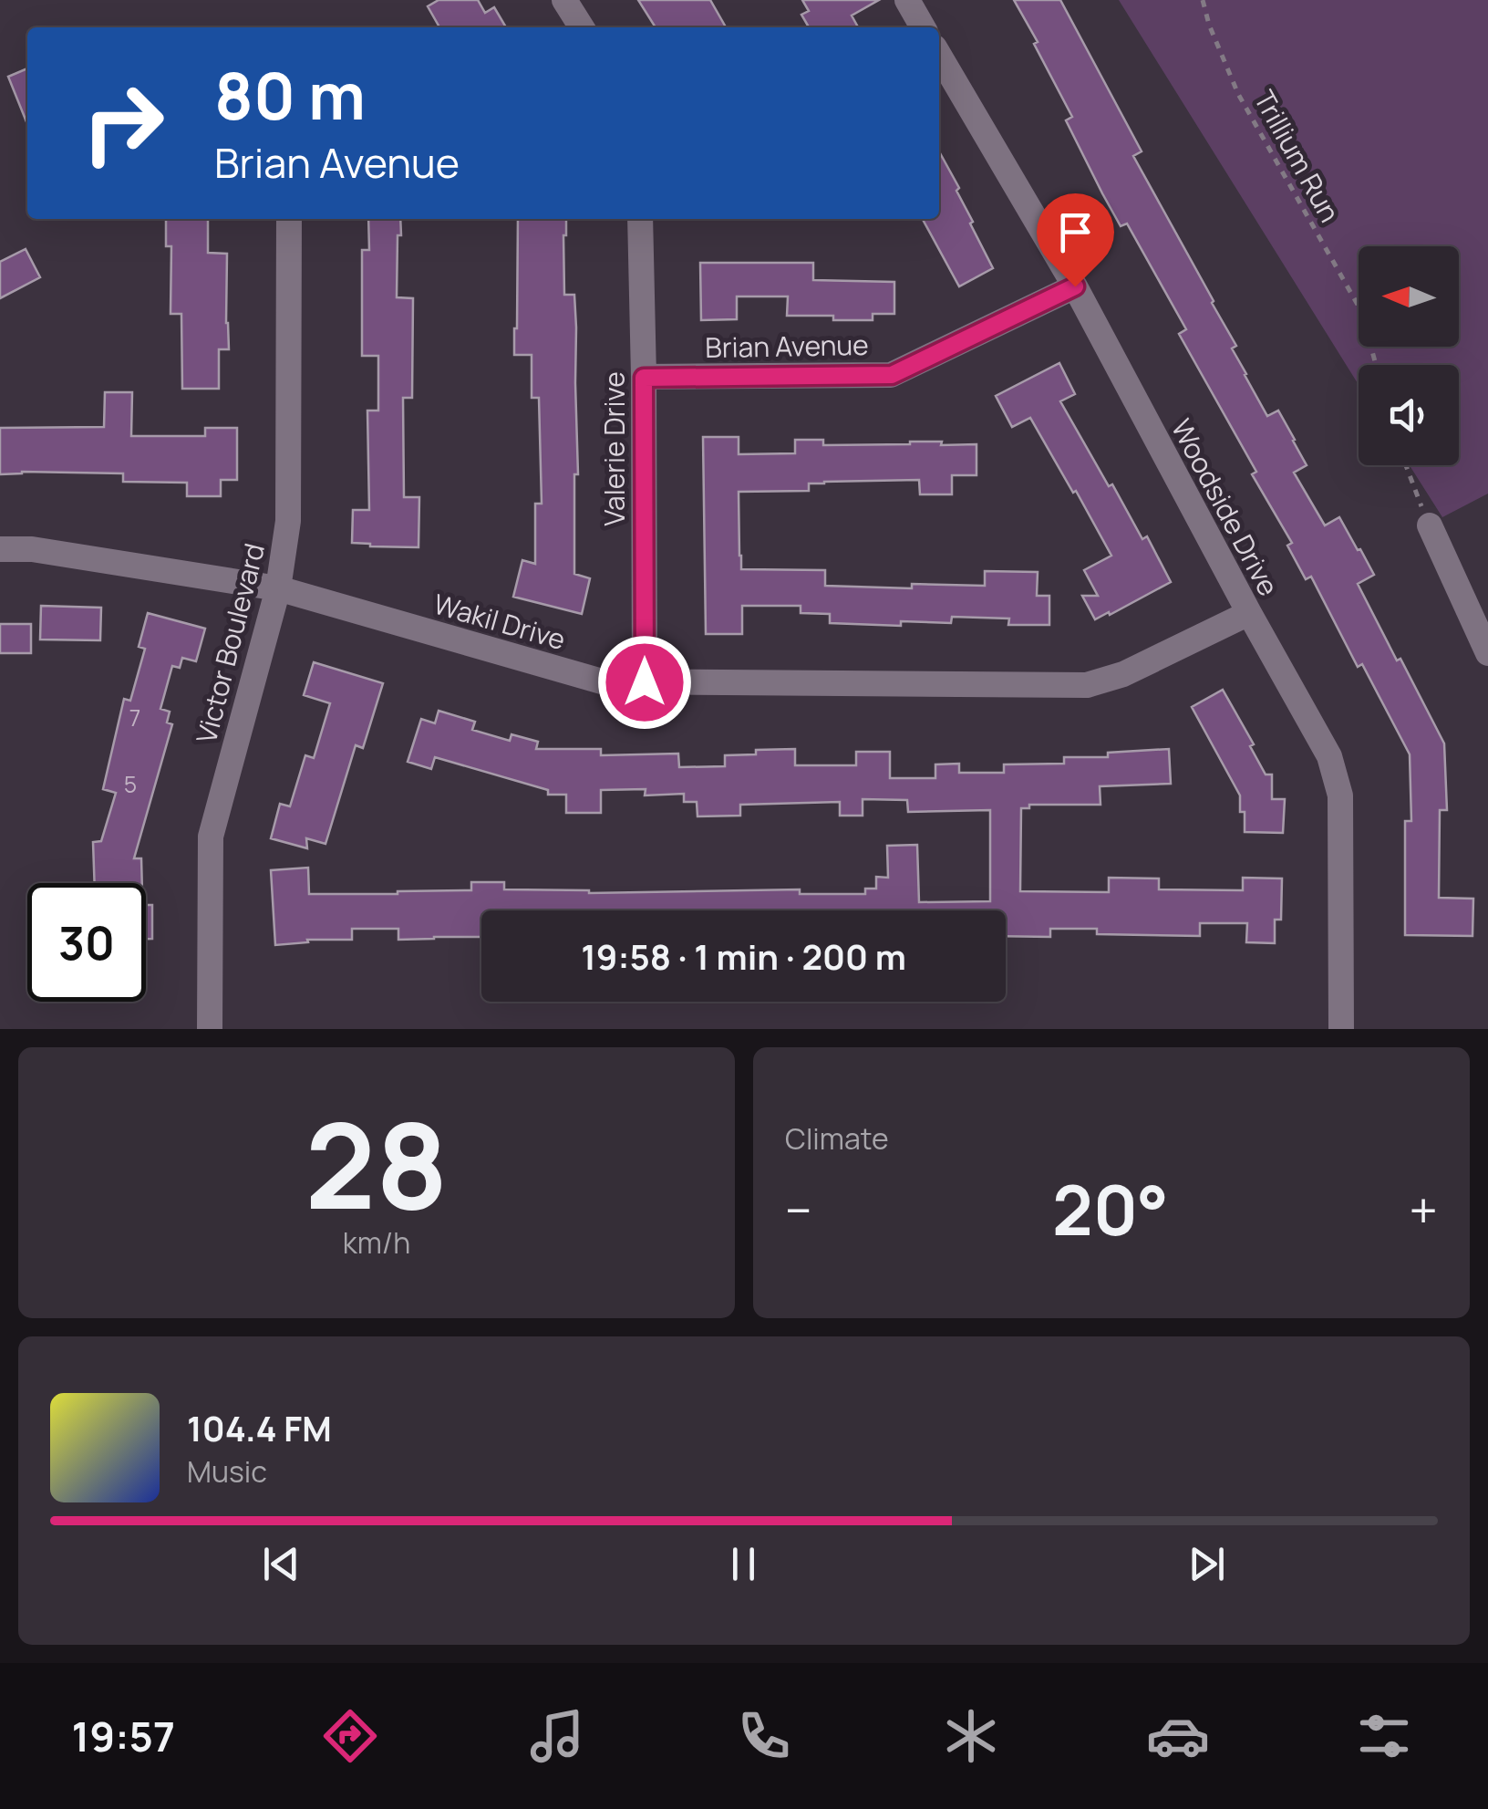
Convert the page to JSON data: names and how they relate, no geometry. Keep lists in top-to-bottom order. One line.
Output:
{"streets":{"street":["Brian Avenue","Valerie Drive","Woodside Drive","Wakil Drive","Victor Boulevard"],"path":["Trillium Run"]},"crossings":[["Brian Avenue","Valerie Drive"],["Brian Avenue","Woodside Drive"],["Valerie Drive","Wakil Drive"],["Woodside Drive","Wakil Drive"],["Wakil Drive","Victor Boulevard"]],"house_numbers":["7","5"],"north":"left","page":{"turn":["80 m","Brian Avenue"],"limit":"30","trip":"19:58 · 1 min · 200 m","tile":[["28","km/h"],"Climate"],"heat":["−","20°","+"],"song":["104.4 FM","Music"],"tabs":"19:57"}}
